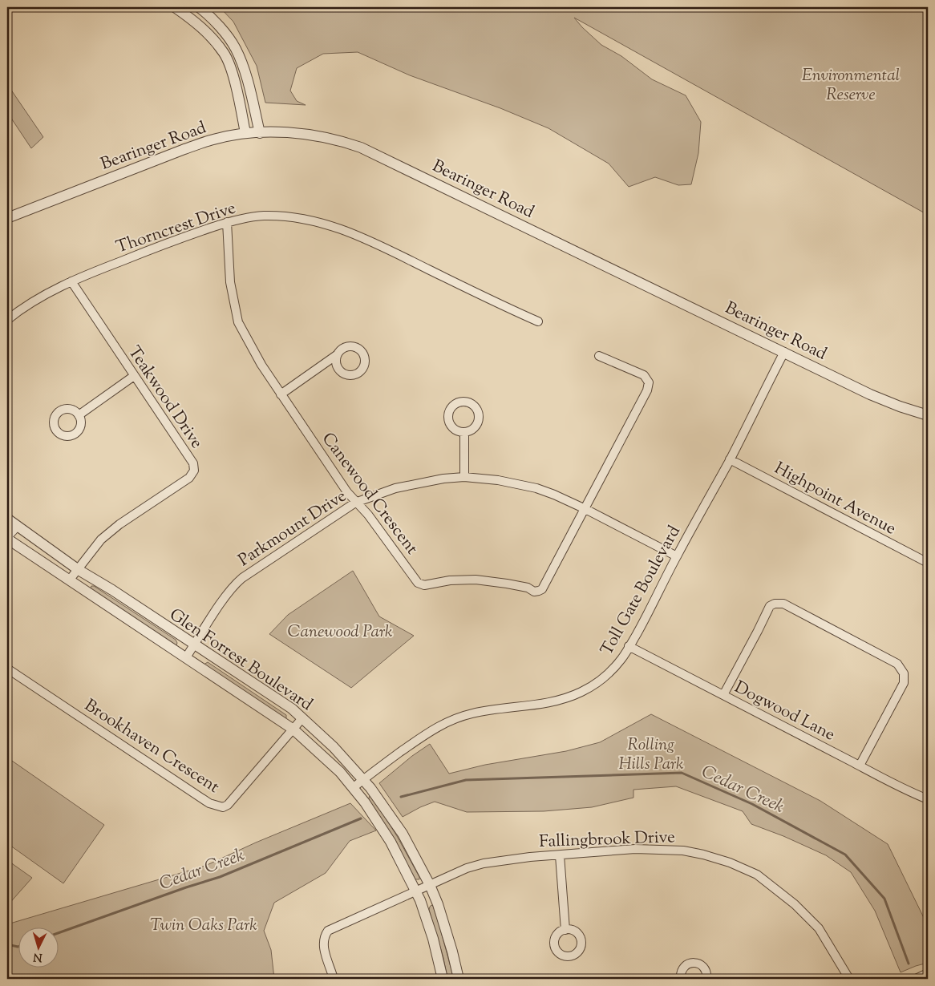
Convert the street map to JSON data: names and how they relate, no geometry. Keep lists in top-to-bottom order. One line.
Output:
{"streets":{"street":["Bearinger Road","Thorncrest Drive","Teakwood Drive","Canewood Crescent","Highpoint Avenue","Parkmount Drive","Toll Gate Boulevard","Glen Forrest Boulevard","Dogwood Lane","Brookhaven Crescent","Fallingbrook Drive"]},"crossings":[["Bearinger Road","Toll Gate Boulevard"],["Thorncrest Drive","Teakwood Drive"],["Thorncrest Drive","Canewood Crescent"],["Teakwood Drive","Glen Forrest Boulevard"],["Canewood Crescent","Parkmount Drive"],["Highpoint Avenue","Toll Gate Boulevard"],["Parkmount Drive","Toll Gate Boulevard"],["Parkmount Drive","Glen Forrest Boulevard"],["Toll Gate Boulevard","Glen Forrest Boulevard"],["Toll Gate Boulevard","Dogwood Lane"],["Glen Forrest Boulevard","Brookhaven Crescent"],["Glen Forrest Boulevard","Fallingbrook Drive"]],"water":["Cedar Creek"],"parks":["Environmental Reserve","Canewood Park","Rolling Hills Park","Twin Oaks Park"],"north":"bottom"}
